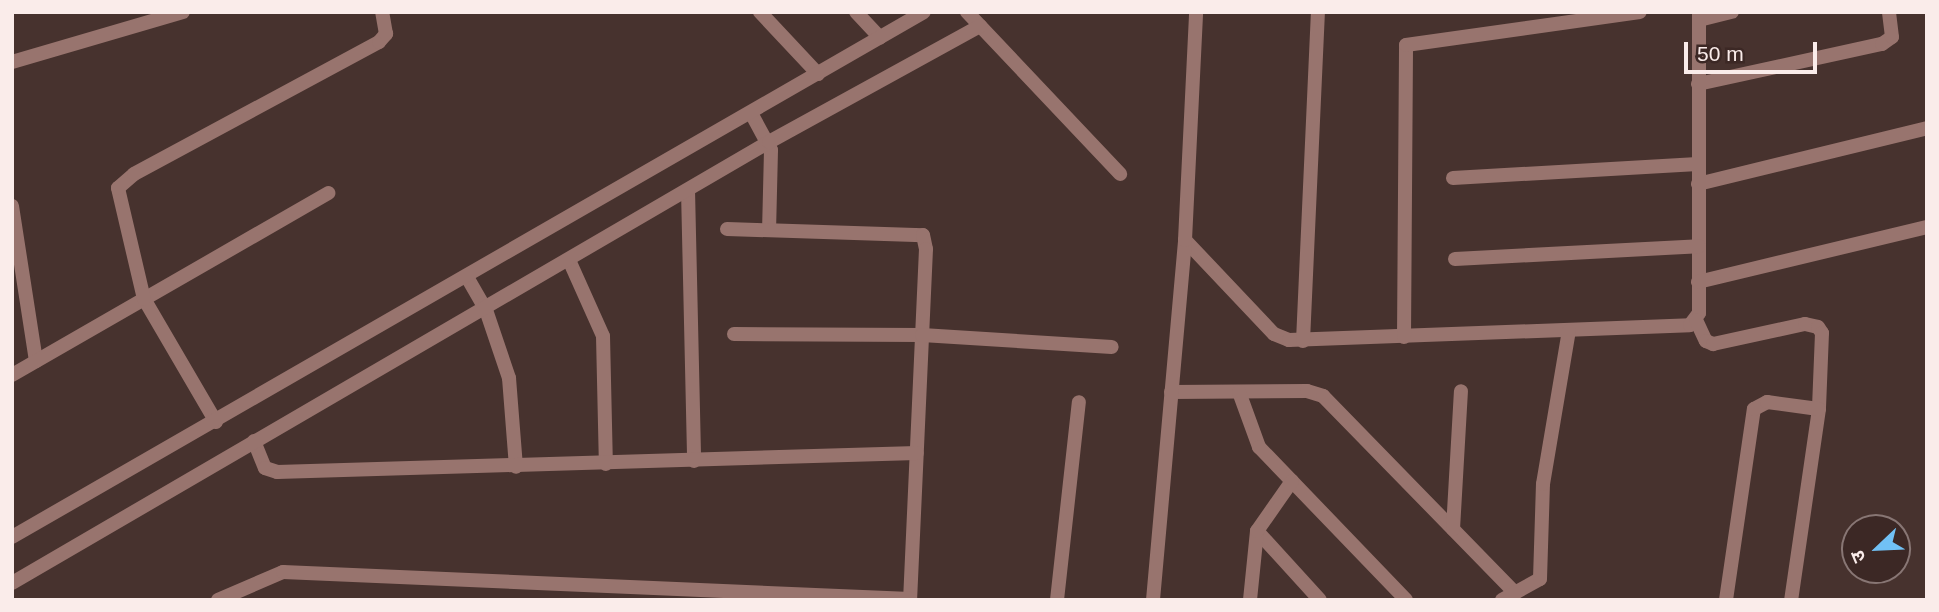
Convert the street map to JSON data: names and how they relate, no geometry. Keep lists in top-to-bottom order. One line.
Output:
{"scale_bar":"50 m","north":"bottom left"}
